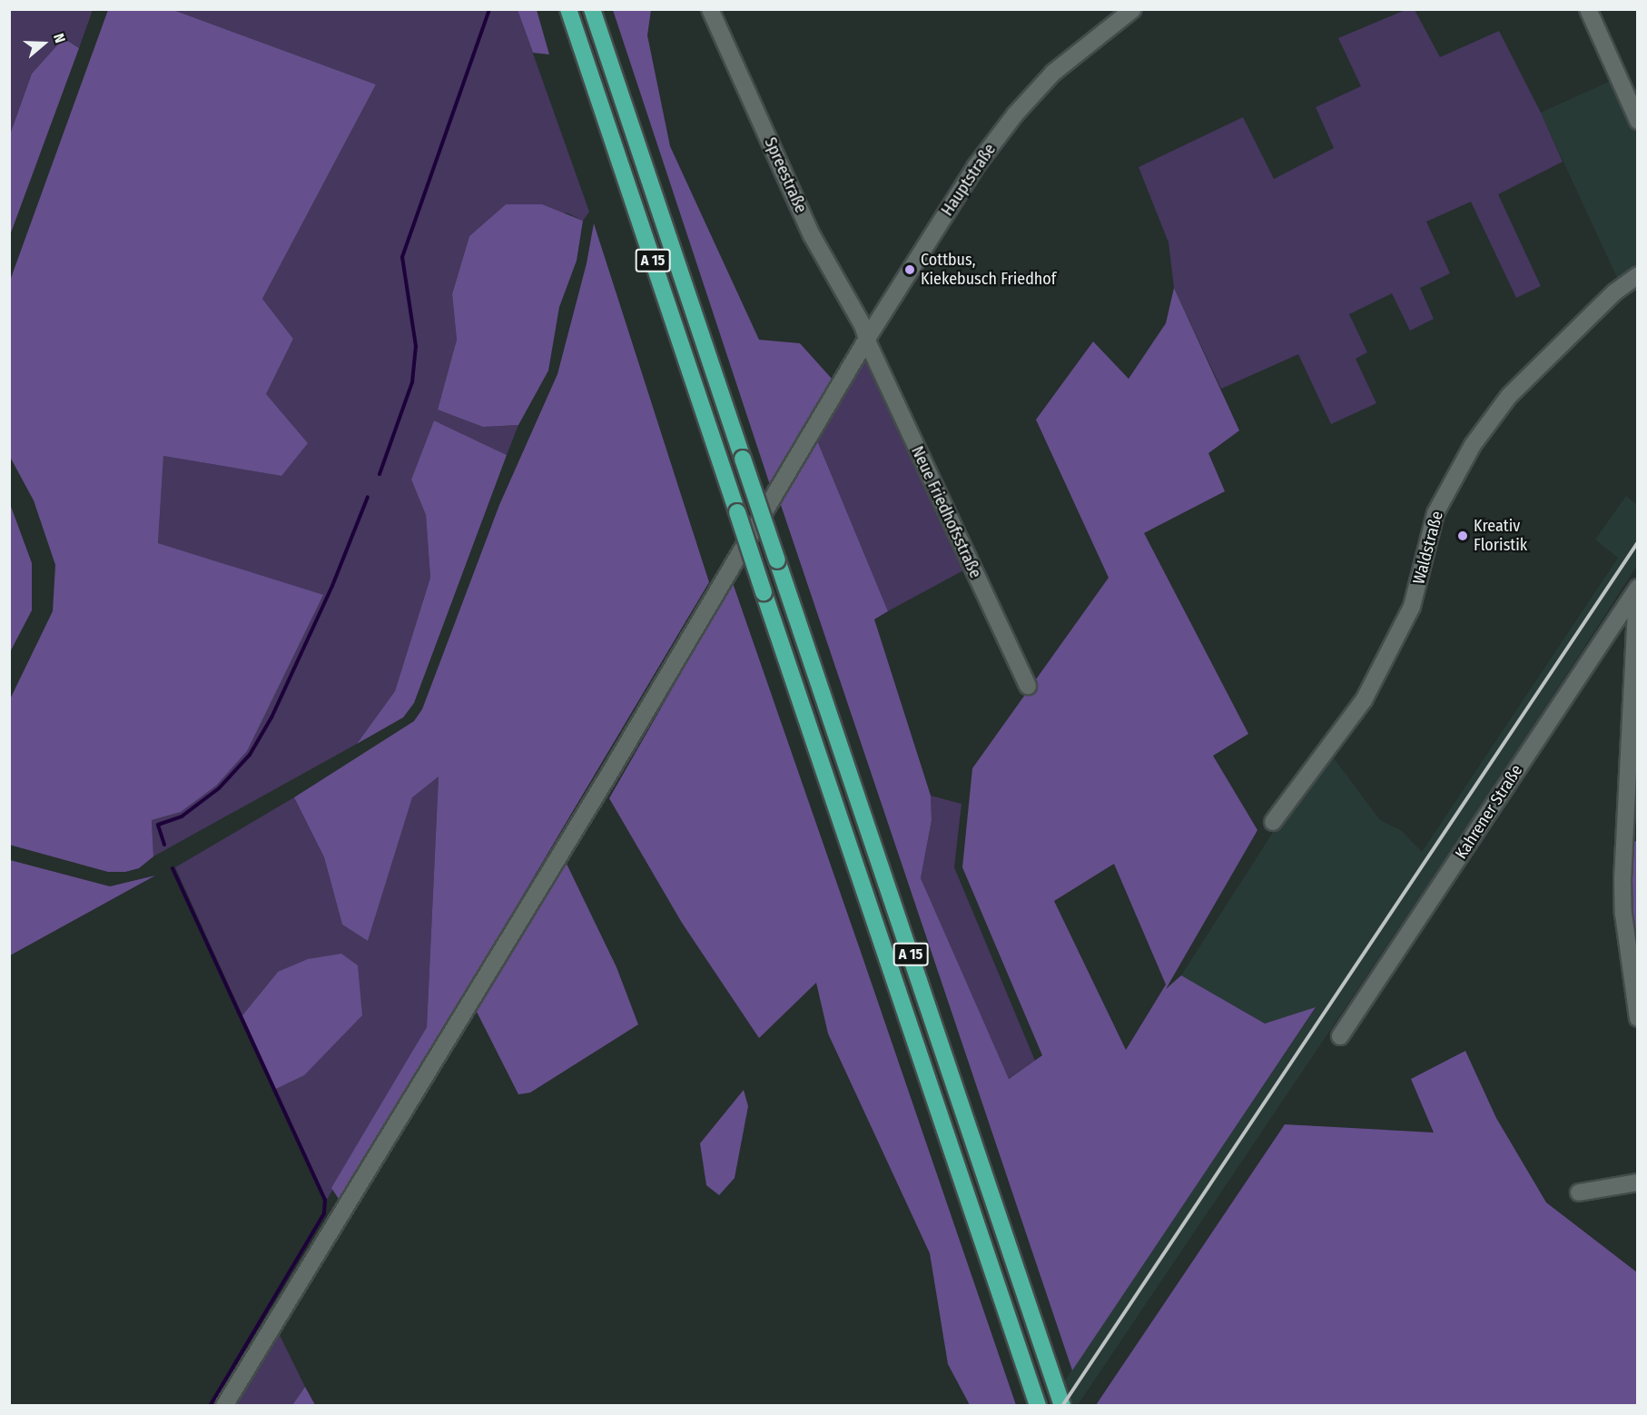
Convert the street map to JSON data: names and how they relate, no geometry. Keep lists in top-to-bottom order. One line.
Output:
{"streets":{"highway":["A 15"],"street":["Spreestraße","Hauptstraße","Neue Friedhofsstraße","Waldstraße","Kahrener Straße"]},"crossings":[["Spreestraße","Hauptstraße"],["Spreestraße","Neue Friedhofsstraße"],["Hauptstraße","Neue Friedhofsstraße"]],"places":["Cottbus, Kiekebusch Friedhof","Kreativ Floristik"],"north":"right"}
